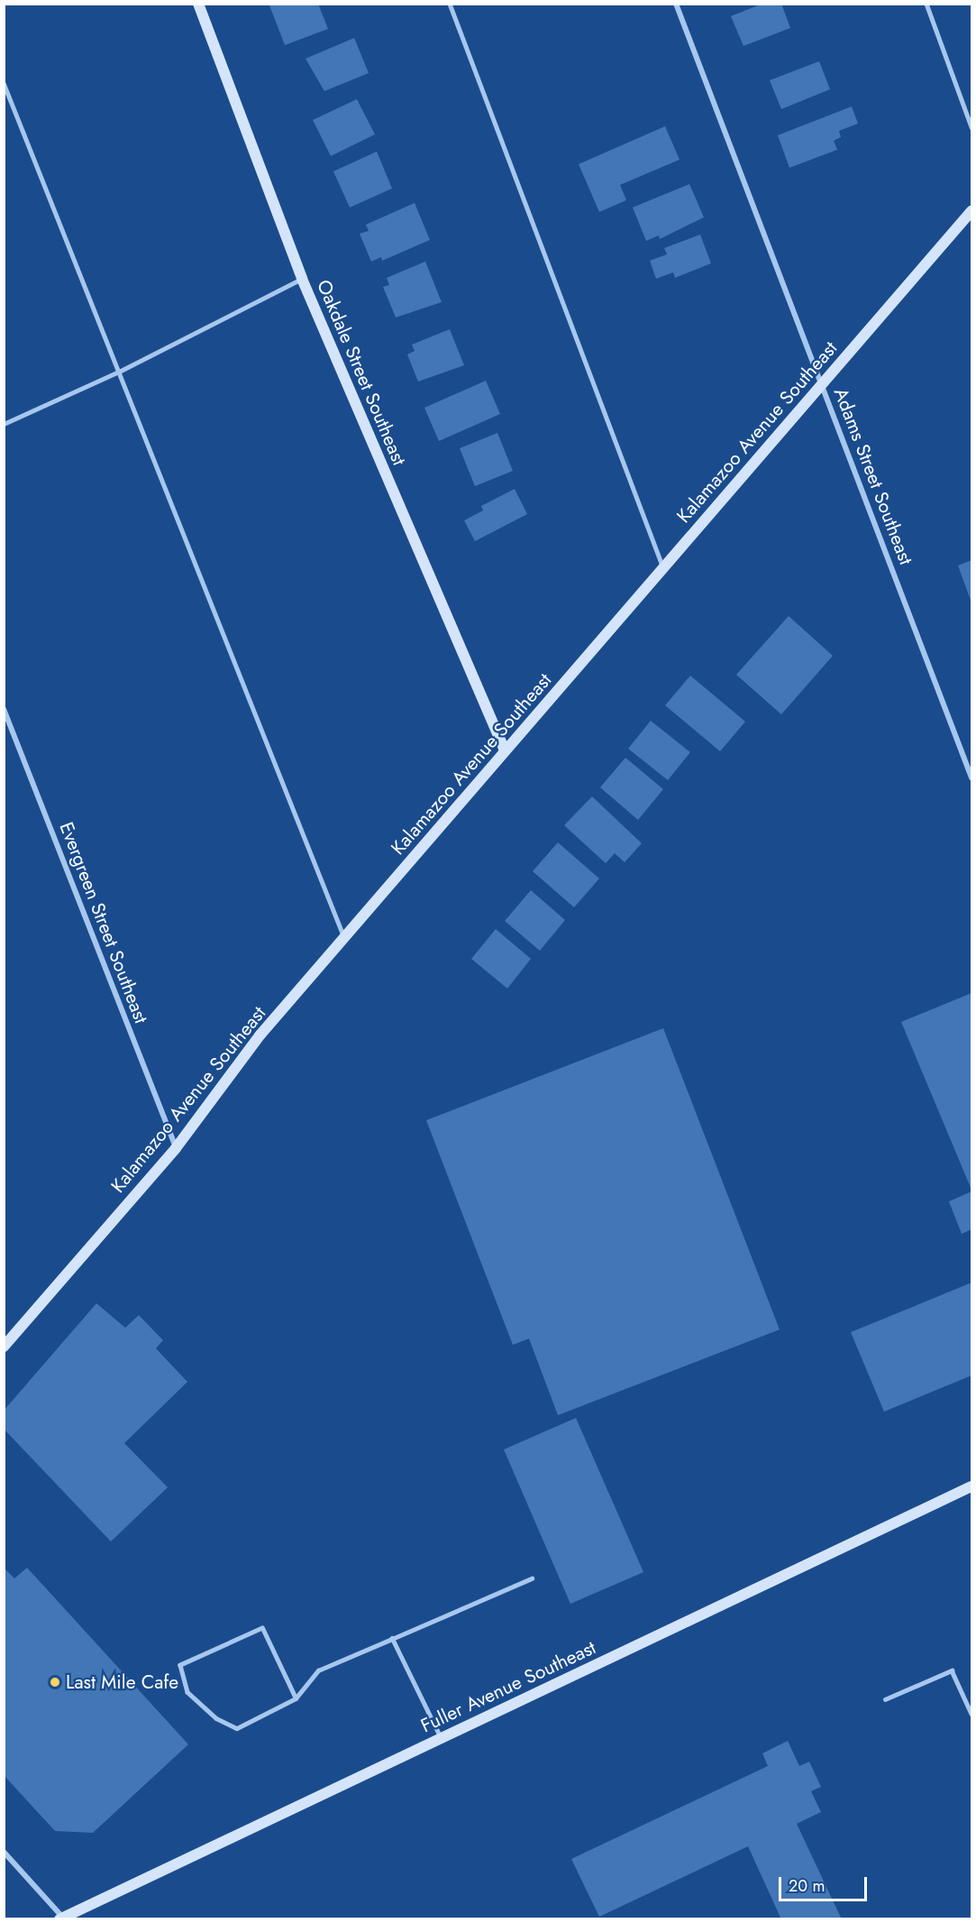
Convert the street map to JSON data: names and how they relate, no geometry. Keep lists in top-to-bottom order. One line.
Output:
{"streets":{"street":["Oakdale Street Southeast","Kalamazoo Avenue Southeast","Adams Street Southeast","Evergreen Street Southeast","Fuller Avenue Southeast"]},"crossings":[["Oakdale Street Southeast","Kalamazoo Avenue Southeast"],["Kalamazoo Avenue Southeast","Adams Street Southeast"],["Kalamazoo Avenue Southeast","Evergreen Street Southeast"]],"places":["Last Mile Cafe"],"scale_bar":"20 m"}
